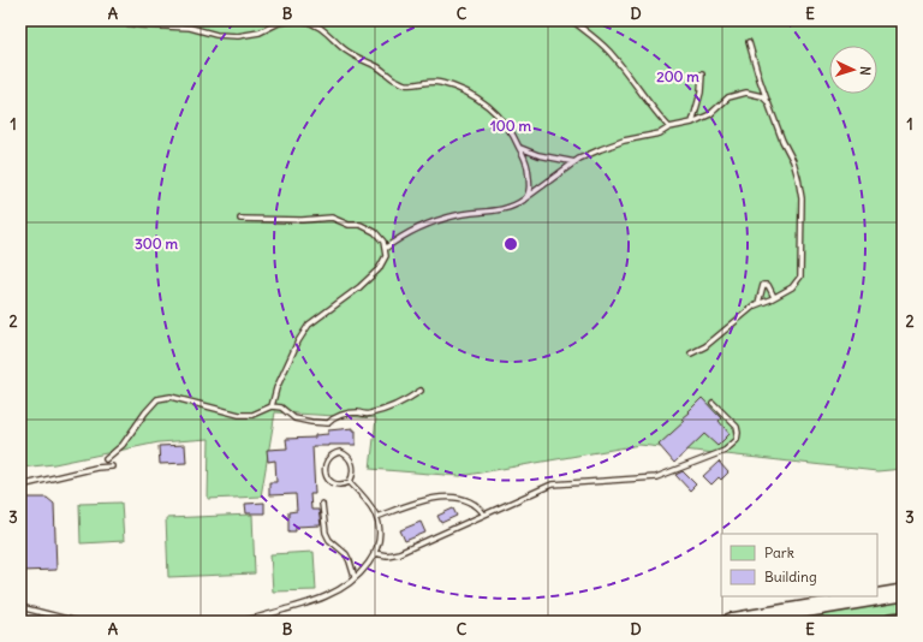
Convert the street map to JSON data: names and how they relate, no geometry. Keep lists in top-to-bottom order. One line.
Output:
{"legend":["Park","Building"],"north":"right","grid":{"columns":["A","B","C","D","E"],"rows":["1","2","3"]},"rings":["200 m","100 m","300 m"]}
